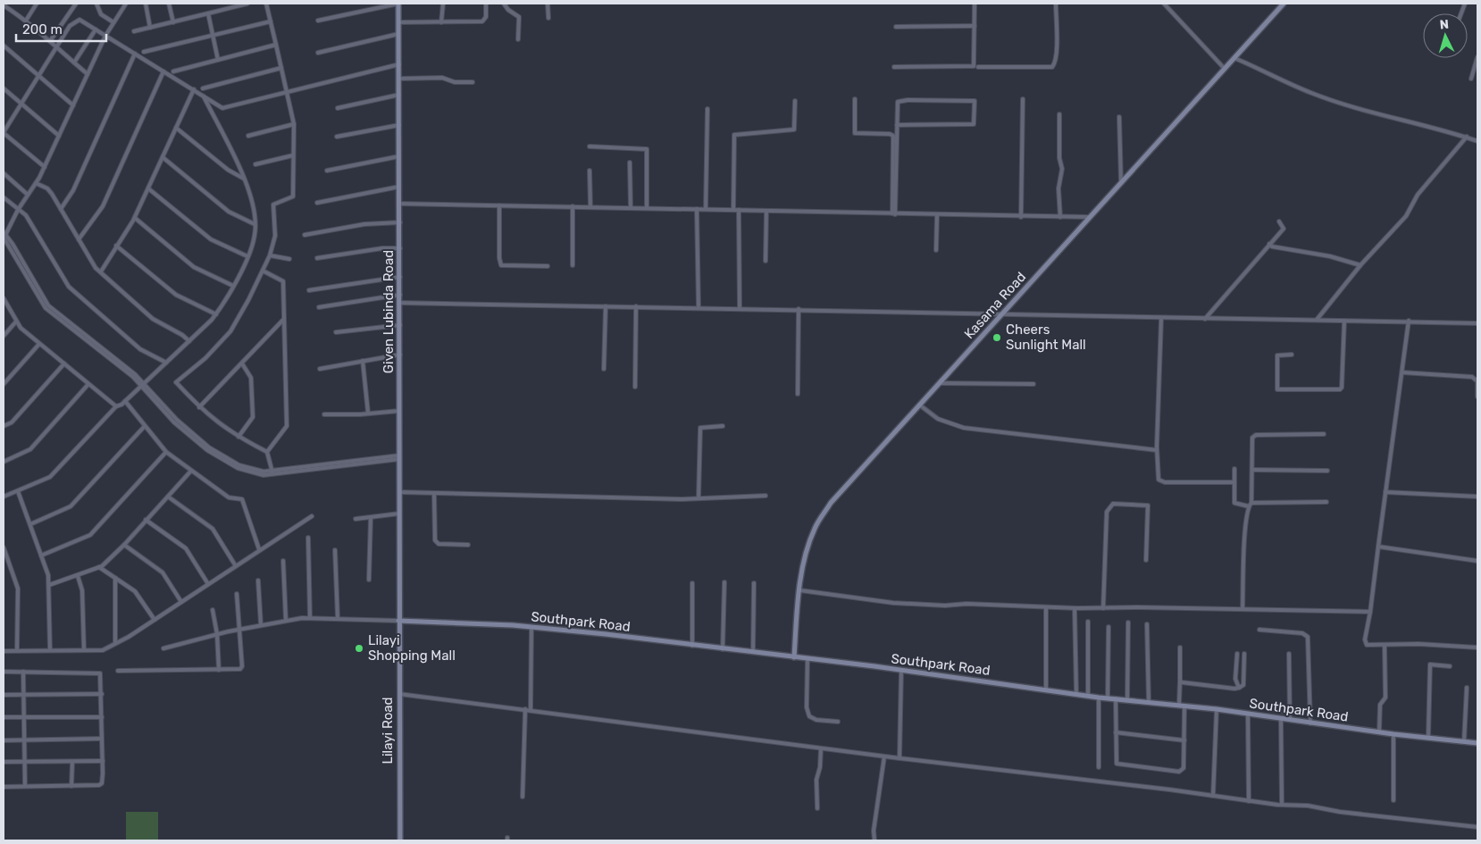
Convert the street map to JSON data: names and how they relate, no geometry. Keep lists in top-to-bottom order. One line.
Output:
{"streets":{"street":["Kasama Road","Given Lubinda Road","Southpark Road","Lilayi Road"]},"crossings":[["Kasama Road","Southpark Road"],["Given Lubinda Road","Southpark Road"],["Given Lubinda Road","Lilayi Road"],["Southpark Road","Lilayi Road"]],"places":["Cheers Sunlight Mall","Lilayi Shopping Mall"],"scale_bar":"200 m","north":"top"}
